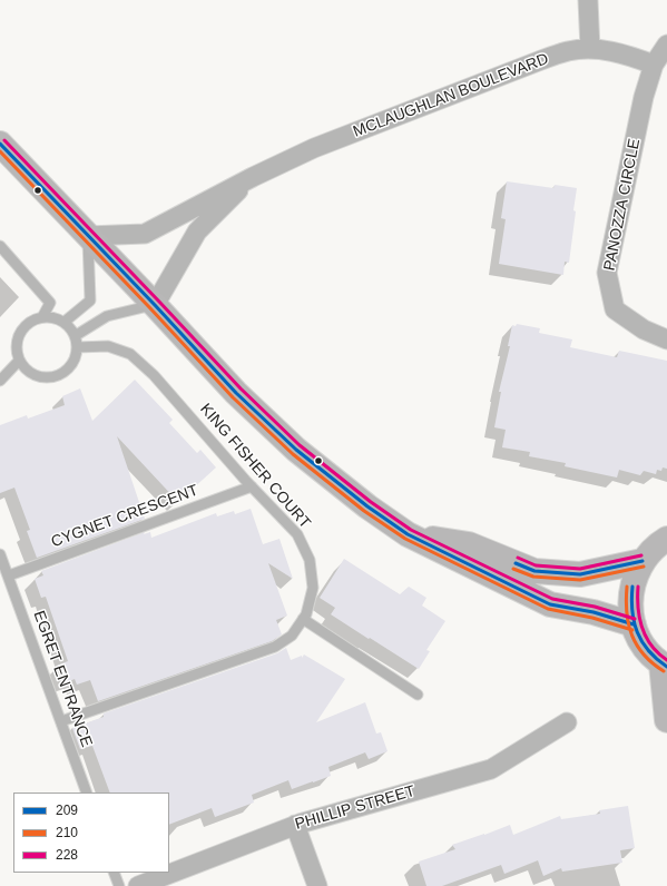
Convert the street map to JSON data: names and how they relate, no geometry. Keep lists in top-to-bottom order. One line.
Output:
{"streets":{"street":["MCLAUGHLAN BOULEVARD","PANOZZA CIRCLE","PHILLIP STREET"],"lane":["KING FISHER COURT","CYGNET CRESCENT","EGRET ENTRANCE"]},"crossings":[["MCLAUGHLAN BOULEVARD","PANOZZA CIRCLE"],["KING FISHER COURT","CYGNET CRESCENT"],["KING FISHER COURT","EGRET ENTRANCE"],["CYGNET CRESCENT","EGRET ENTRANCE"]],"lines":["transit line 228","transit line 209","transit line 210"],"legend":["209","210","228"]}
